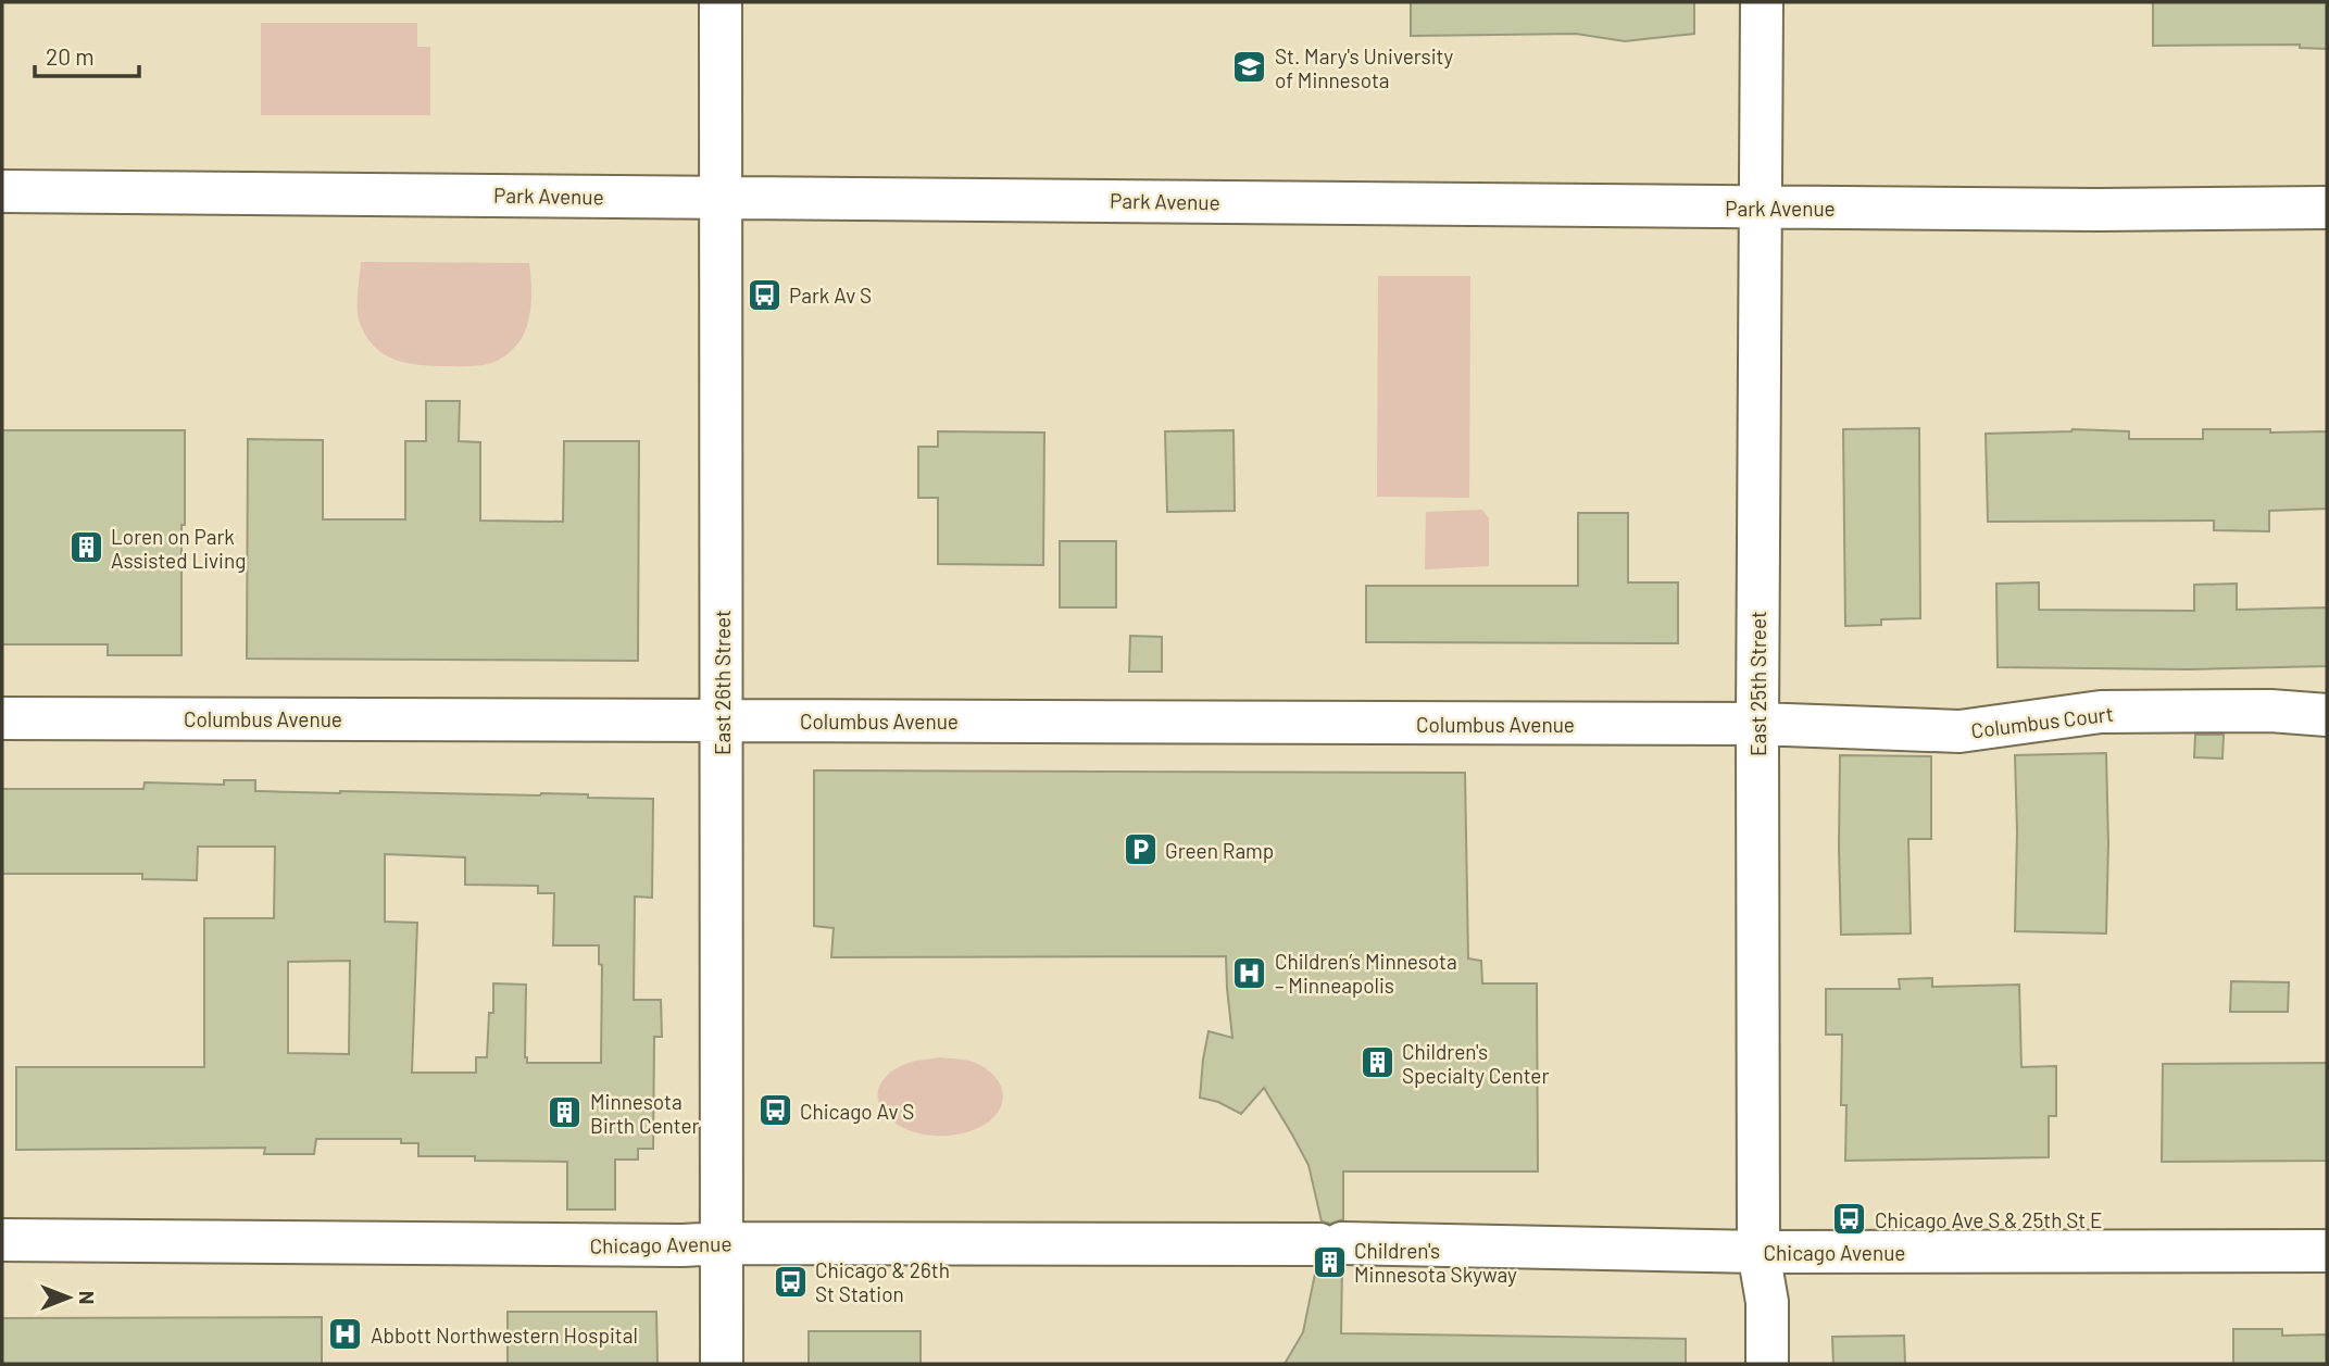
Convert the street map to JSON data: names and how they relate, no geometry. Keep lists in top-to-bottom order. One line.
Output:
{"streets":{"street":["Park Avenue","East 26th Street","East 25th Street","Columbus Avenue","Columbus Court","Chicago Avenue"]},"crossings":[["Park Avenue","East 26th Street"],["Park Avenue","East 25th Street"],["East 26th Street","Columbus Avenue"],["East 26th Street","Chicago Avenue"],["East 25th Street","Columbus Avenue"],["East 25th Street","Columbus Court"],["East 25th Street","Chicago Avenue"],["Columbus Avenue","Columbus Court"]],"places":{"school or university":["St. Mary's University of Minnesota"],"bus stop":["Park Av S","Chicago Av S","Chicago Ave S & 25th St E","Chicago & 26th St Station"],"building":["Loren on Park Assisted Living","Children's Specialty Center","Minnesota Birth Center","Children's Minnesota Skyway"],"parking":["Green Ramp"],"hospital":["Children’s Minnesota – Minneapolis","Abbott Northwestern Hospital"]},"scale_bar":"20 m","north":"right"}
